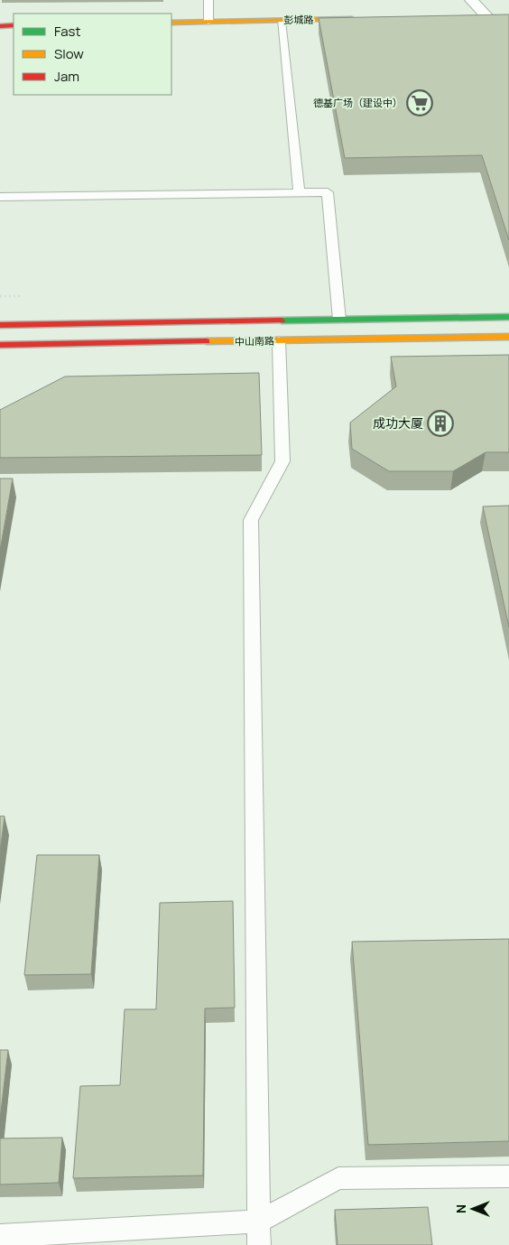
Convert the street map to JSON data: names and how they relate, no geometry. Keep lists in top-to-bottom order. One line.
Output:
{"streets":{"main road":["彭城路","中山南路"]},"places":{"supermarket":["德基广场（建设中）"],"building":["成功大厦"]},"legend":["Fast","Slow","Jam"],"north":"left"}
